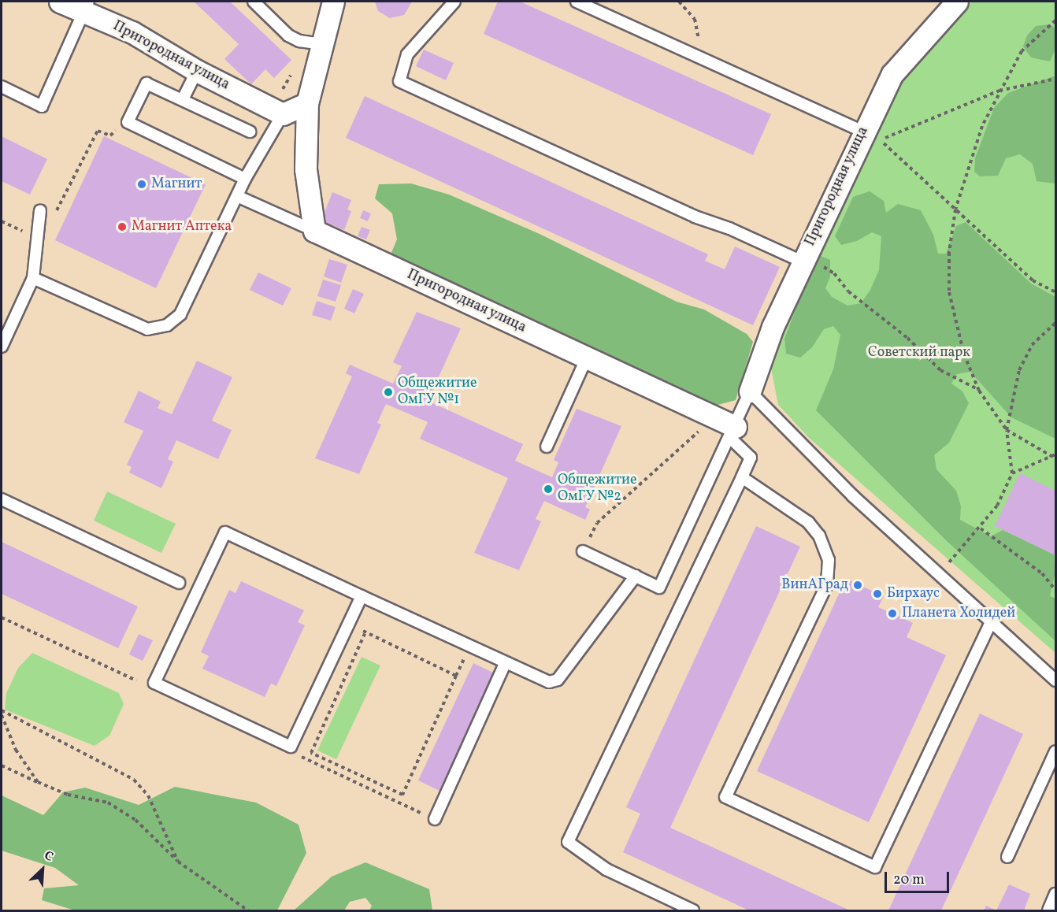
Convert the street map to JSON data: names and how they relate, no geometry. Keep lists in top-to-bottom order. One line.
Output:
{"streets":{"street":["Пригородная улица"]},"parks":["Советский парк"],"places":["Магнит","Магнит Аптека","Общежитие ОмГУ №1","Общежитие ОмГУ №2","ВинАГрад","Бирхаус","Планета Холидей"],"scale_bar":"20 m","north":"top right"}
